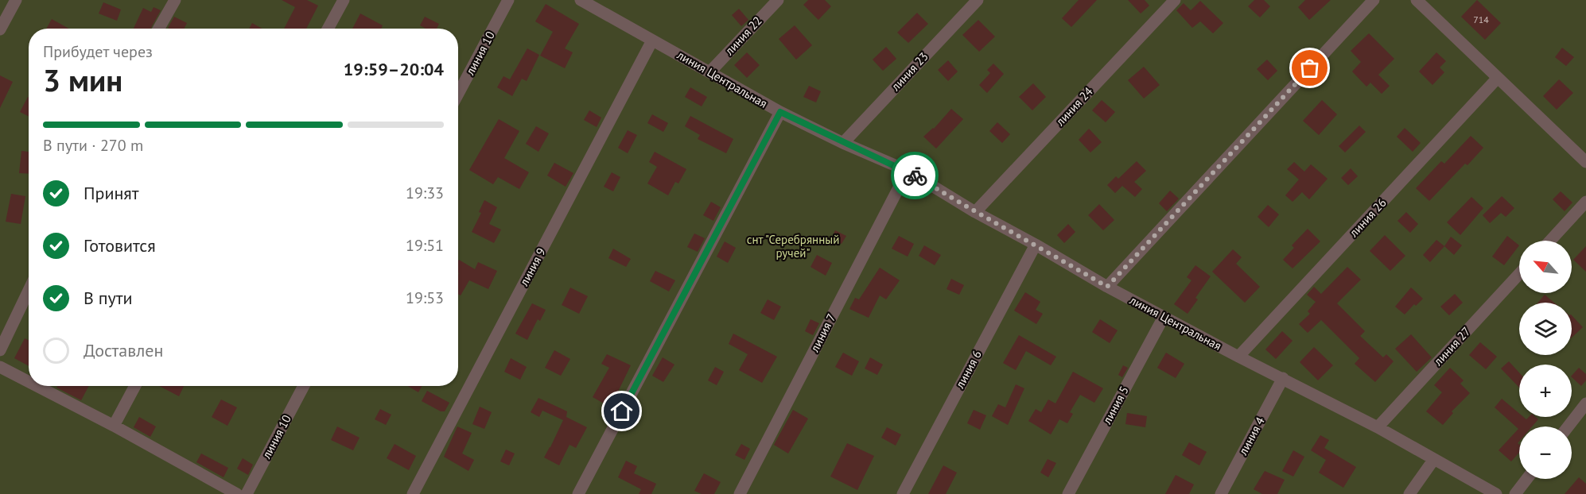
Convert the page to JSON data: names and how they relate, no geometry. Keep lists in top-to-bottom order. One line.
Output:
{"streets":{"street":["линия 22","линия 10","линия 23","линия Центральная","линия 24","линия 26","линия 9","линия 7","линия 27","линия 6","линия 5","линия 4"]},"crossings":[["линия 22","линия Центральная"],["линия 23","линия Центральная"],["линия Центральная","линия 24"],["линия Центральная","линия 26"],["линия Центральная","линия 9"],["линия Центральная","линия 7"],["линия Центральная","линия 27"],["линия Центральная","линия 6"],["линия Центральная","линия 5"],["линия Центральная","линия 4"]],"parks":["снт \"Серебрянный ручей\""],"house_numbers":["714"],"north":"top left","page":{"heading":["3 мин","Прибудет через","19:59–20:04"],"bar":"В пути · 270 m","list":[["Принят","19:33"],["Готовится","19:51"],["В пути","19:53"],"Доставлен"],"map_buttons":["+","−"]}}
